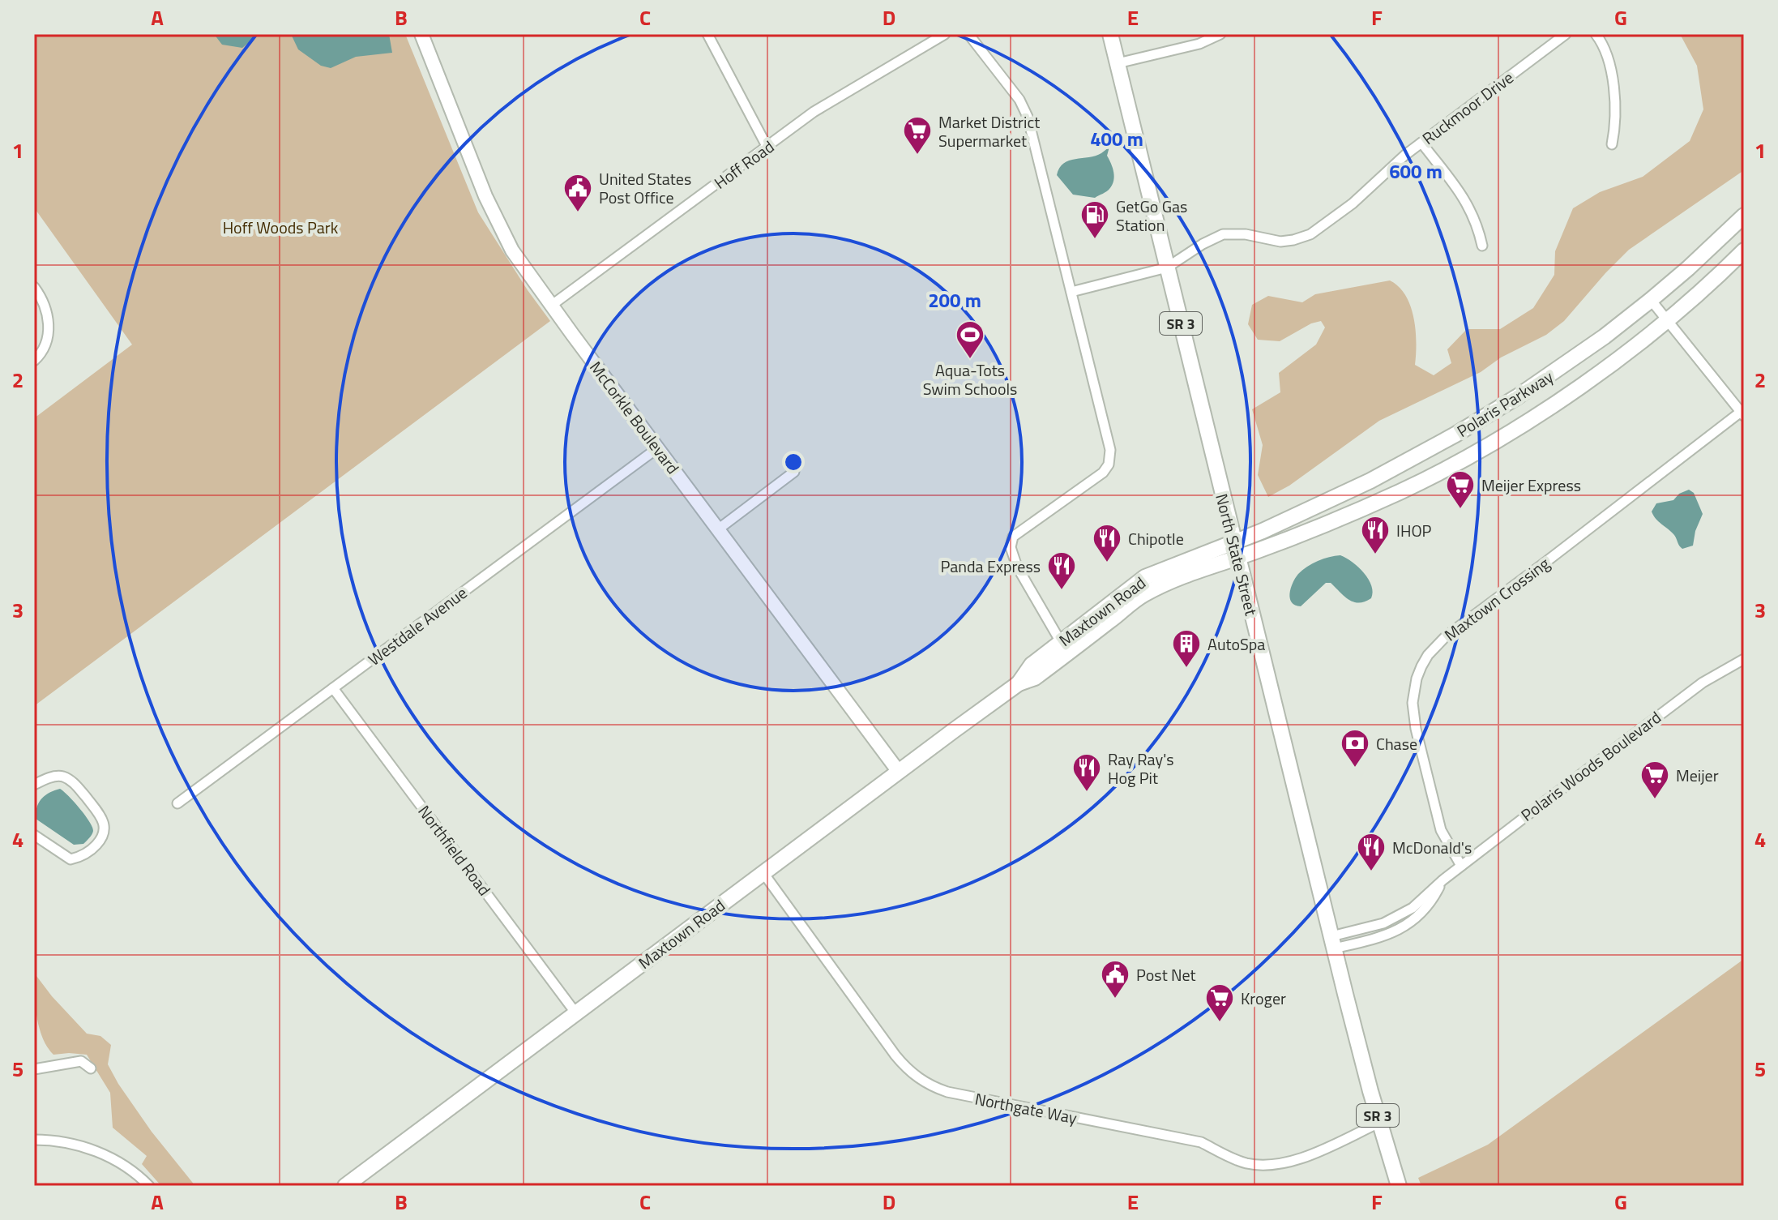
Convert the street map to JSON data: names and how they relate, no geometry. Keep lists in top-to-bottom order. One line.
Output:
{"streets":{"main road":["SR 3","Polaris Parkway","North State Street","Maxtown Road"],"street":["Ruckmoor Drive","Hoff Road","McCorkle Boulevard","Maxtown Crossing","Westdale Avenue","Polaris Woods Boulevard","Northfield Road","Northgate Way"]},"crossings":[["Ruckmoor Drive","North State Street"],["Hoff Road","McCorkle Boulevard"],["Polaris Parkway","North State Street"],["Polaris Parkway","Maxtown Road"],["McCorkle Boulevard","Maxtown Road"],["McCorkle Boulevard","Westdale Avenue"],["North State Street","Maxtown Road"],["North State Street","Polaris Woods Boulevard"],["North State Street","Northgate Way"],["Maxtown Crossing","Polaris Woods Boulevard"],["Maxtown Road","Northfield Road"],["Maxtown Road","Northgate Way"],["Westdale Avenue","Northfield Road"]],"parks":["Hoff Woods Park"],"places":{"supermarket":["Market District Supermarket","Meijer Express","Meijer","Kroger"],"public building":["United States Post Office","Post Net"],"fuel station":["GetGo Gas Station"],"sports":["Aqua-Tots Swim Schools"],"restaurant":["IHOP","Chipotle","Panda Express","Ray Ray's Hog Pit","McDonald's"],"building":["AutoSpa"],"bank":["Chase"]},"grid":{"columns":["A","B","C","D","E","F","G"],"rows":["1","2","3","4","5"]},"rings":["400 m","600 m","200 m"]}
